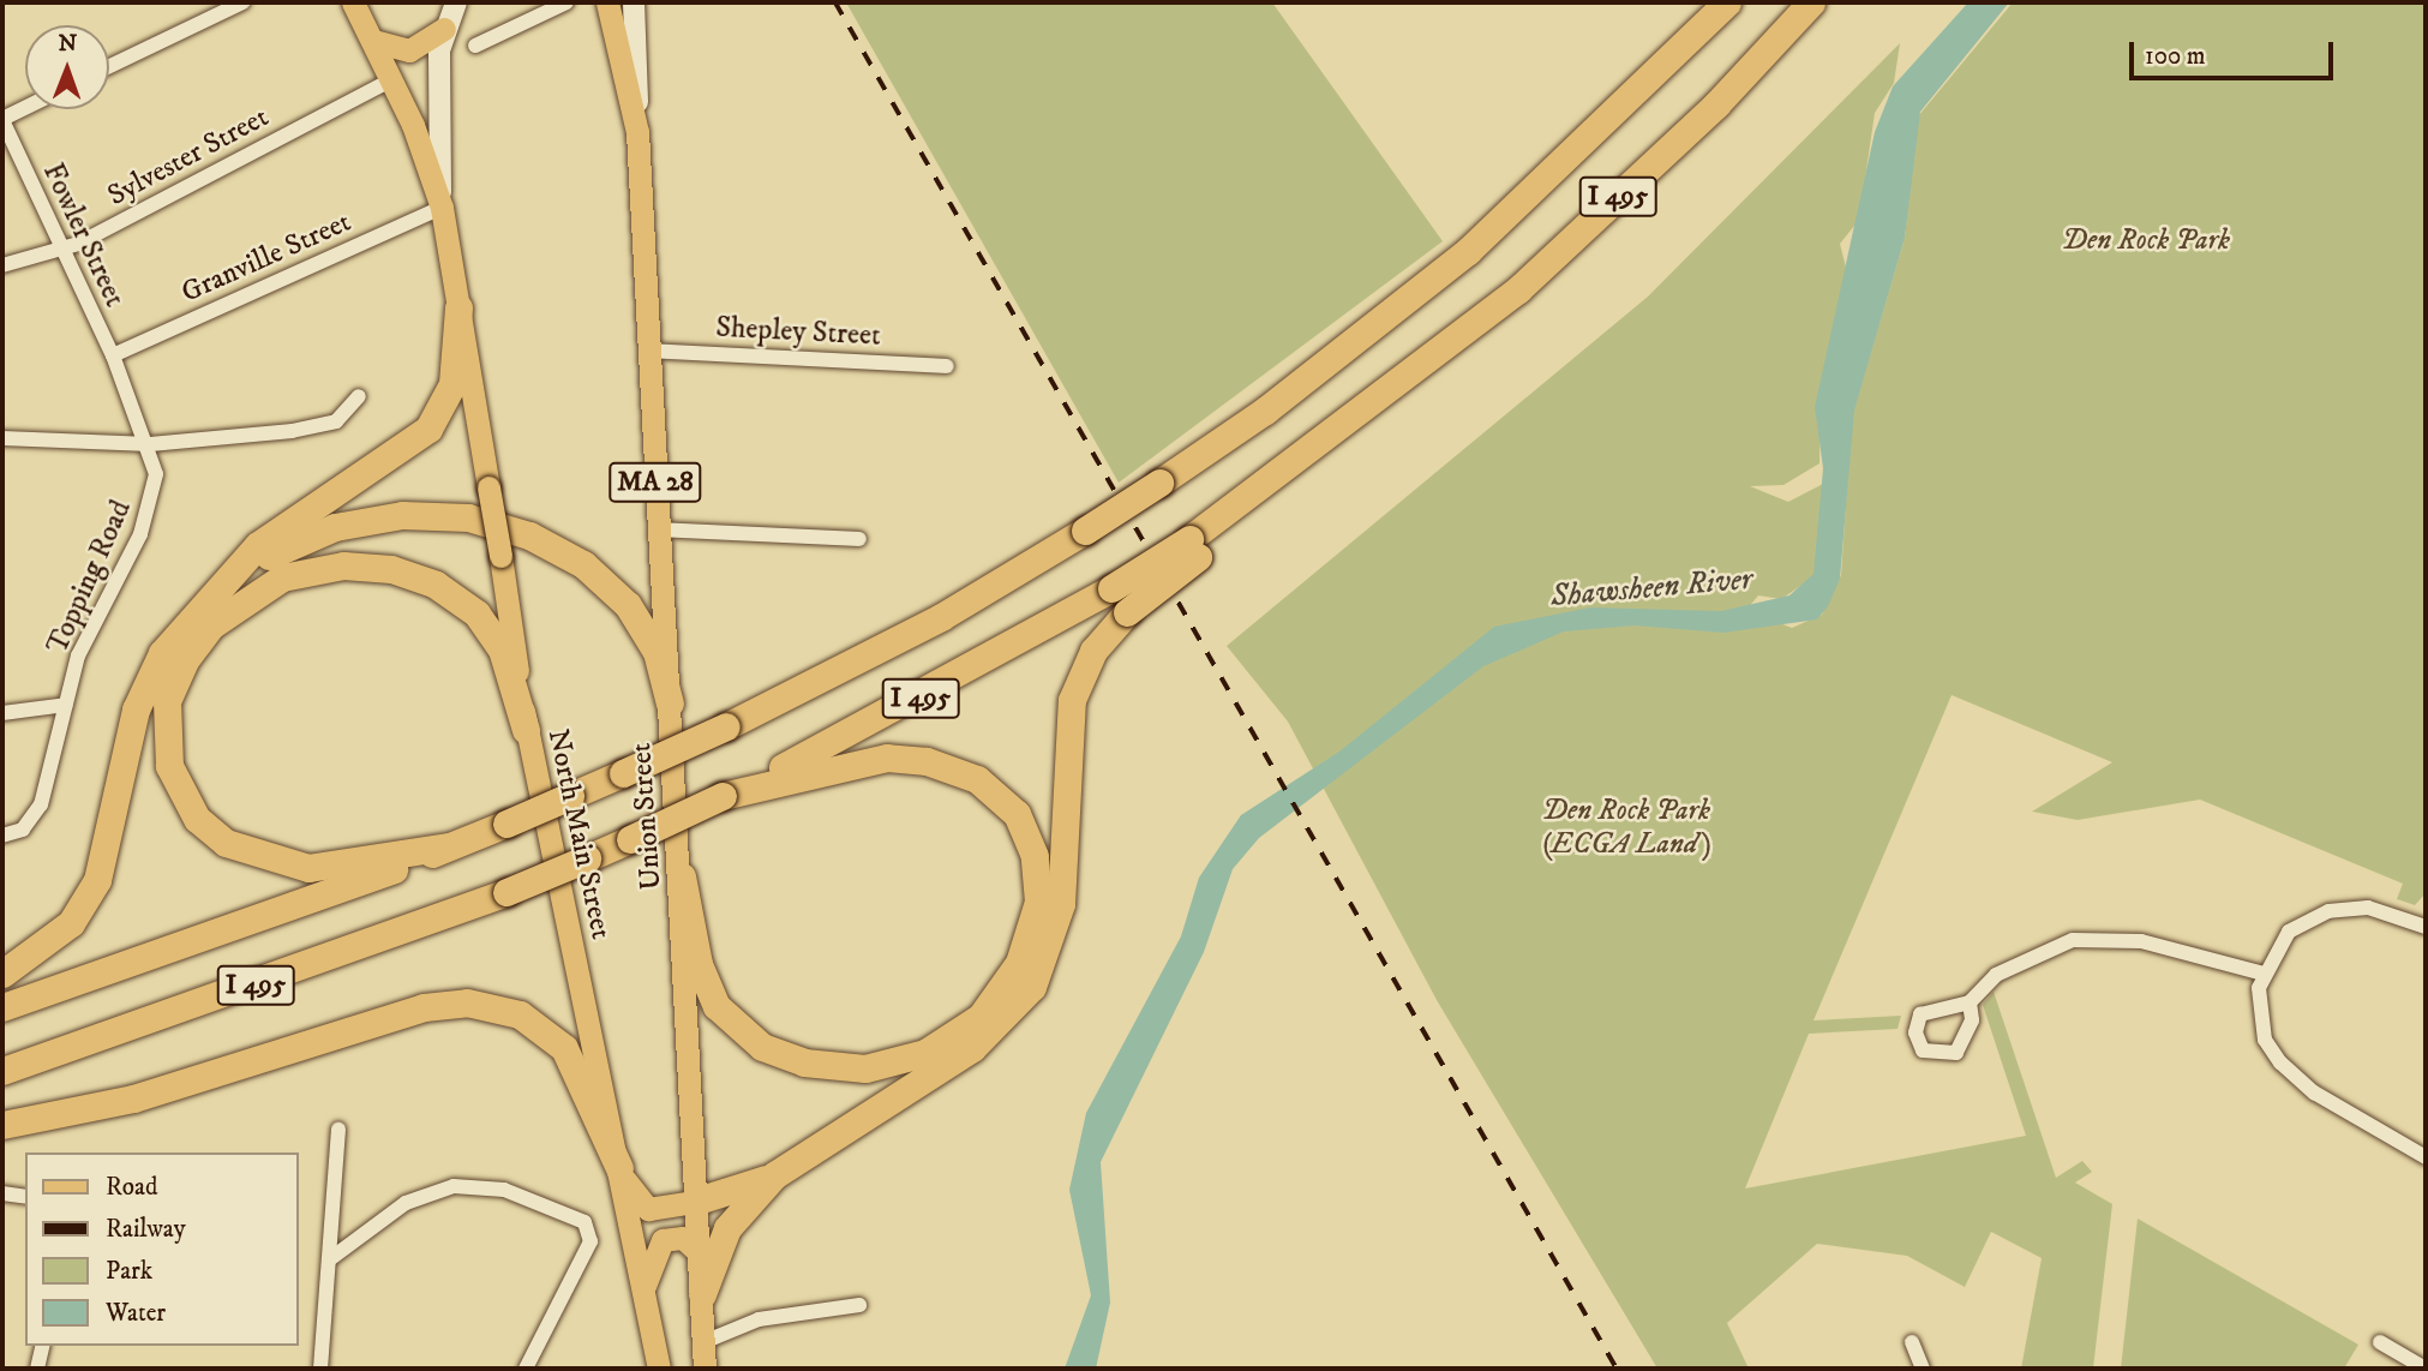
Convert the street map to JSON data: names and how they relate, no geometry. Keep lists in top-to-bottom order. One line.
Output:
{"streets":{"highway":["I 495"],"main road":["MA 28","Union Street","North Main Street"],"street":["Sylvester Street","Fowler Street","Granville Street","Shepley Street","Topping Road"]},"crossings":[["Sylvester Street","Fowler Street"],["Sylvester Street","North Main Street"],["Fowler Street","Granville Street"],["Fowler Street","Topping Road"],["Granville Street","North Main Street"],["Shepley Street","Union Street"],["MA 28","Union Street"]],"water":["Shawsheen River"],"parks":["Den Rock Park","Den Rock Park (ECGA Land)"],"legend":["Road","Railway","Park","Water"],"scale_bar":"100 m","north":"top"}
